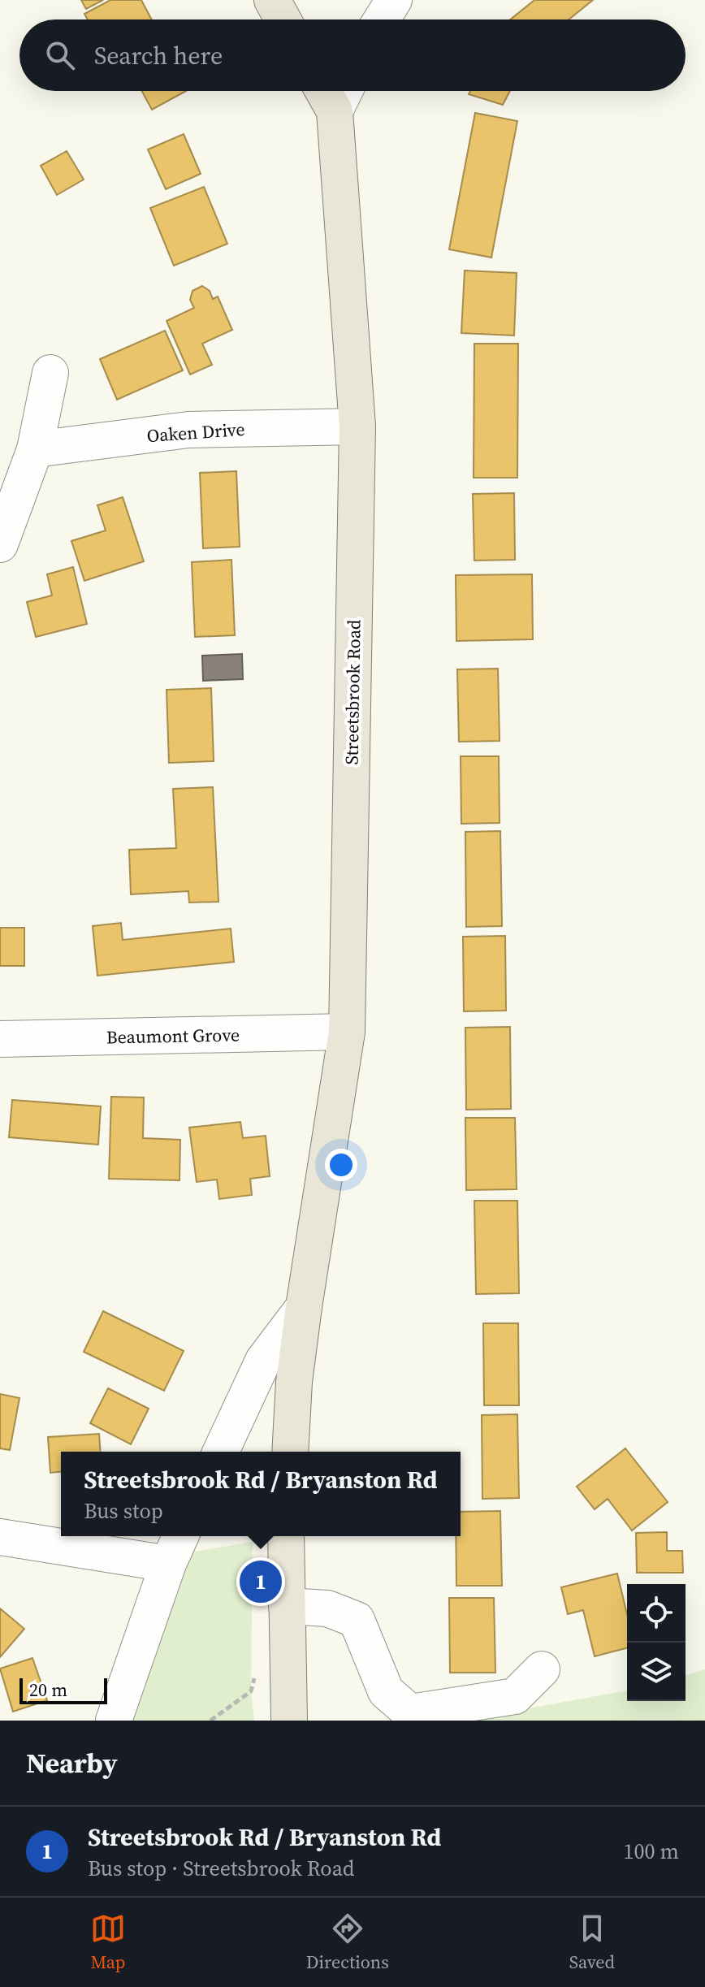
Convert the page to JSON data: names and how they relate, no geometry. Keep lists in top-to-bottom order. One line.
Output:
{"streets":{"main road":["Streetsbrook Road"],"street":["Oaken Drive","Beaumont Grove"]},"crossings":[["Oaken Drive","Streetsbrook Road"],["Streetsbrook Road","Beaumont Grove"]],"scale_bar":"20 m","page":{"search":"Search here","popup":["Streetsbrook Rd / Bryanston Rd","Bus stop"],"pins":"1","scale":"20 m","heading":"Nearby","list":[{"mark":"1","name":"Streetsbrook Rd / Bryanston Rd","note":"Bus stop · Streetsbrook Road","value":"100 m"}],"nav":["Map","Directions","Saved"]}}
